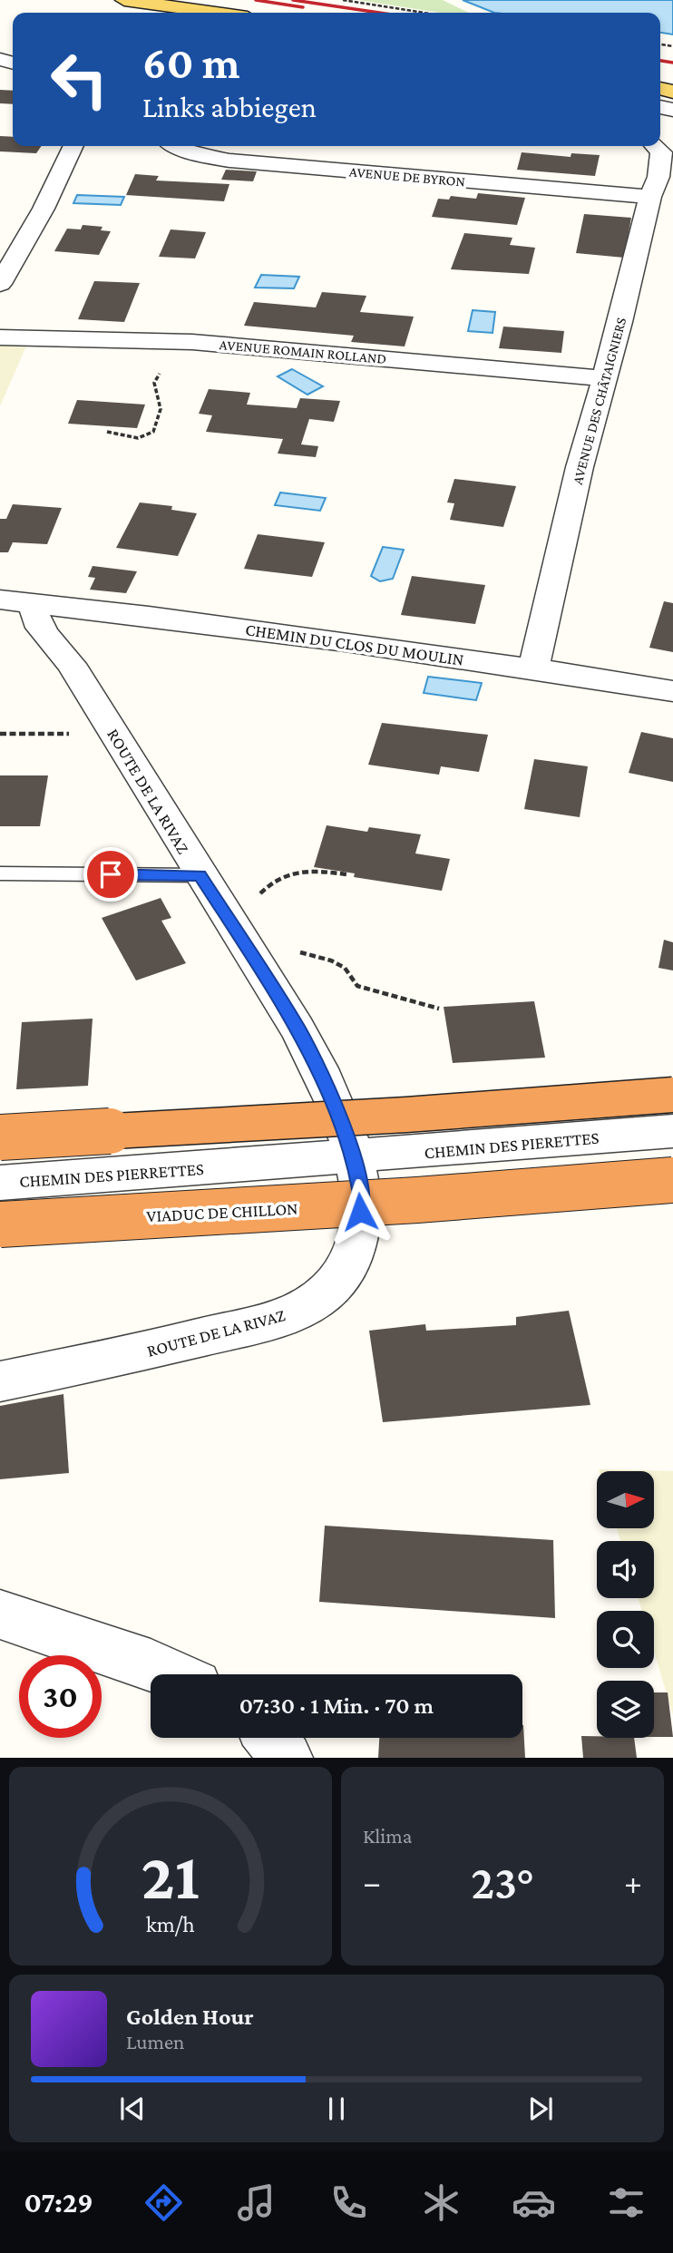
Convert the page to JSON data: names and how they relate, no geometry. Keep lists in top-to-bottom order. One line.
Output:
{"streets":{"highway":["VIADUC DE CHILLON"],"street":["AVENUE DE BYRON","AVENUE ROMAIN ROLLAND","AVENUE DES CHÂTAIGNIERS","CHEMIN DU CLOS DU MOULIN","ROUTE DE LA RIVAZ","CHEMIN DES PIERETTES","CHEMIN DES PIERRETTES"]},"crossings":[["AVENUE DE BYRON","AVENUE DES CHÂTAIGNIERS"],["AVENUE ROMAIN ROLLAND","AVENUE DES CHÂTAIGNIERS"],["AVENUE DES CHÂTAIGNIERS","CHEMIN DU CLOS DU MOULIN"],["CHEMIN DU CLOS DU MOULIN","ROUTE DE LA RIVAZ"],["ROUTE DE LA RIVAZ","CHEMIN DES PIERETTES"],["CHEMIN DES PIERETTES","CHEMIN DES PIERRETTES"]],"north":"right","page":{"turn":["60 m","Links abbiegen"],"limit":"30","trip":"07:30 · 1 Min. · 70 m","tile":"Klima","heat":["−","23°","+"],"song":["Golden Hour","Lumen"],"tabs":"07:29","gauge":["21","km/h"]}}
